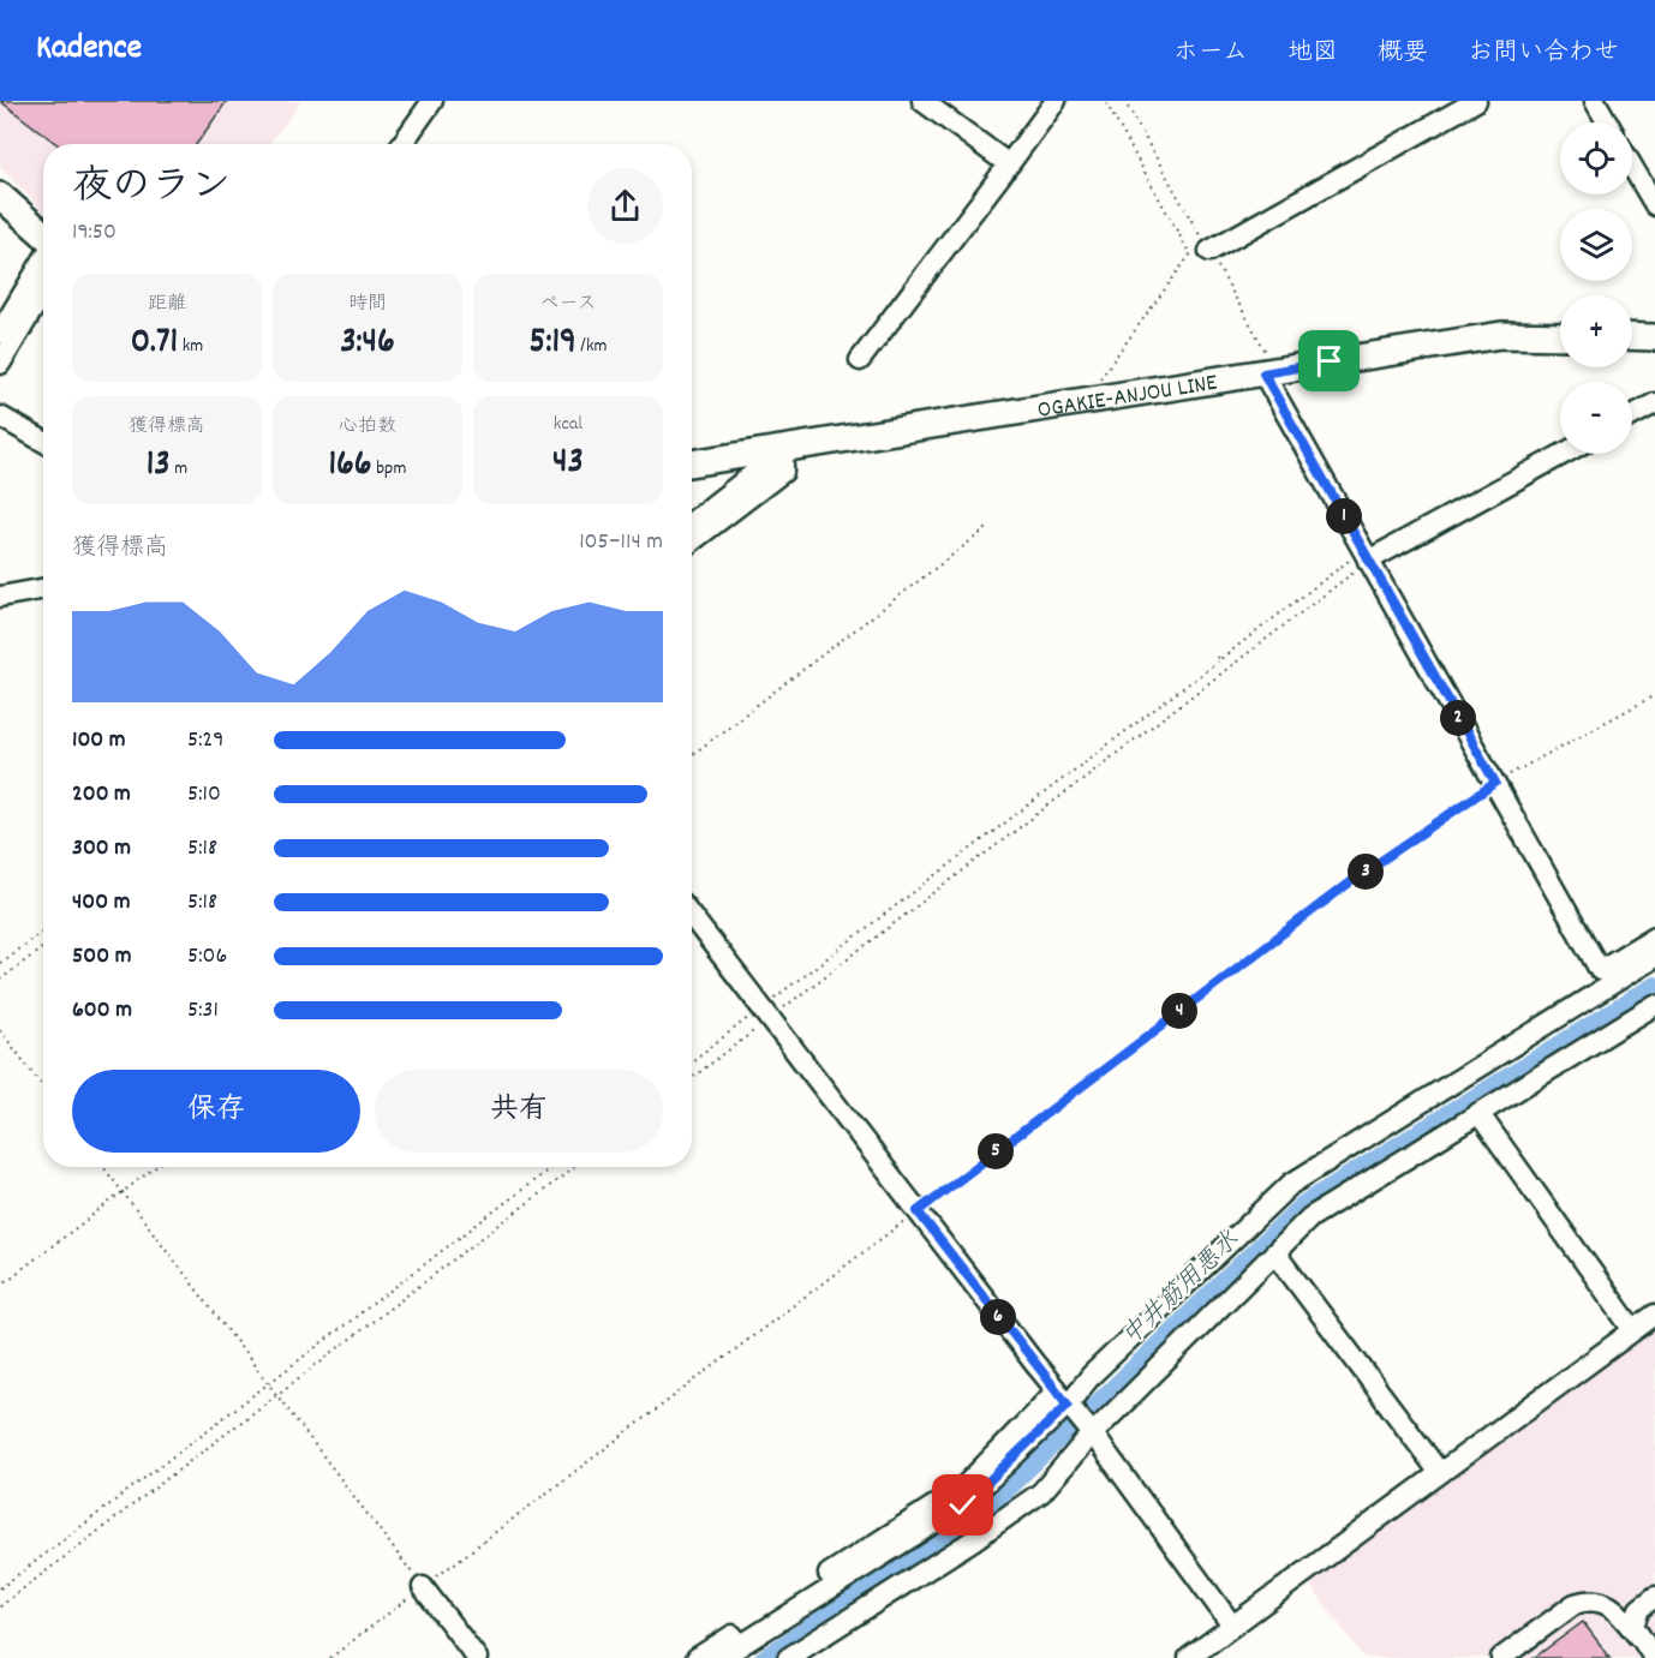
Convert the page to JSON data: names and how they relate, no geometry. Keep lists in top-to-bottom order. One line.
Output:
{"streets":{"main road":["OGAKIE-ANJOU LINE"]},"water":["中井筋用悪水"],"page":{"header":"Kadence","nav":["ホーム","地図","概要","お問い合わせ"],"map_buttons":["+","−"],"heading":["夜のラン","19:50"],"stats":[["距離","0.71 km"],["時間","3:46"],["ペース","5:19 /km"],["獲得標高","13 m"],["心拍数","166 bpm"],["kcal","43"]],"pins":["1","2","3","4","5","6"],"chart":["獲得標高","105–114 m"],"list":[{"name":"100 m","note":"5:29"},{"name":"200 m","note":"5:10"},{"name":"300 m","note":"5:18"},{"name":"400 m","note":"5:18"},{"name":"500 m","note":"5:06"},{"name":"600 m","note":"5:31"}],"buttons":["保存","共有"]}}
